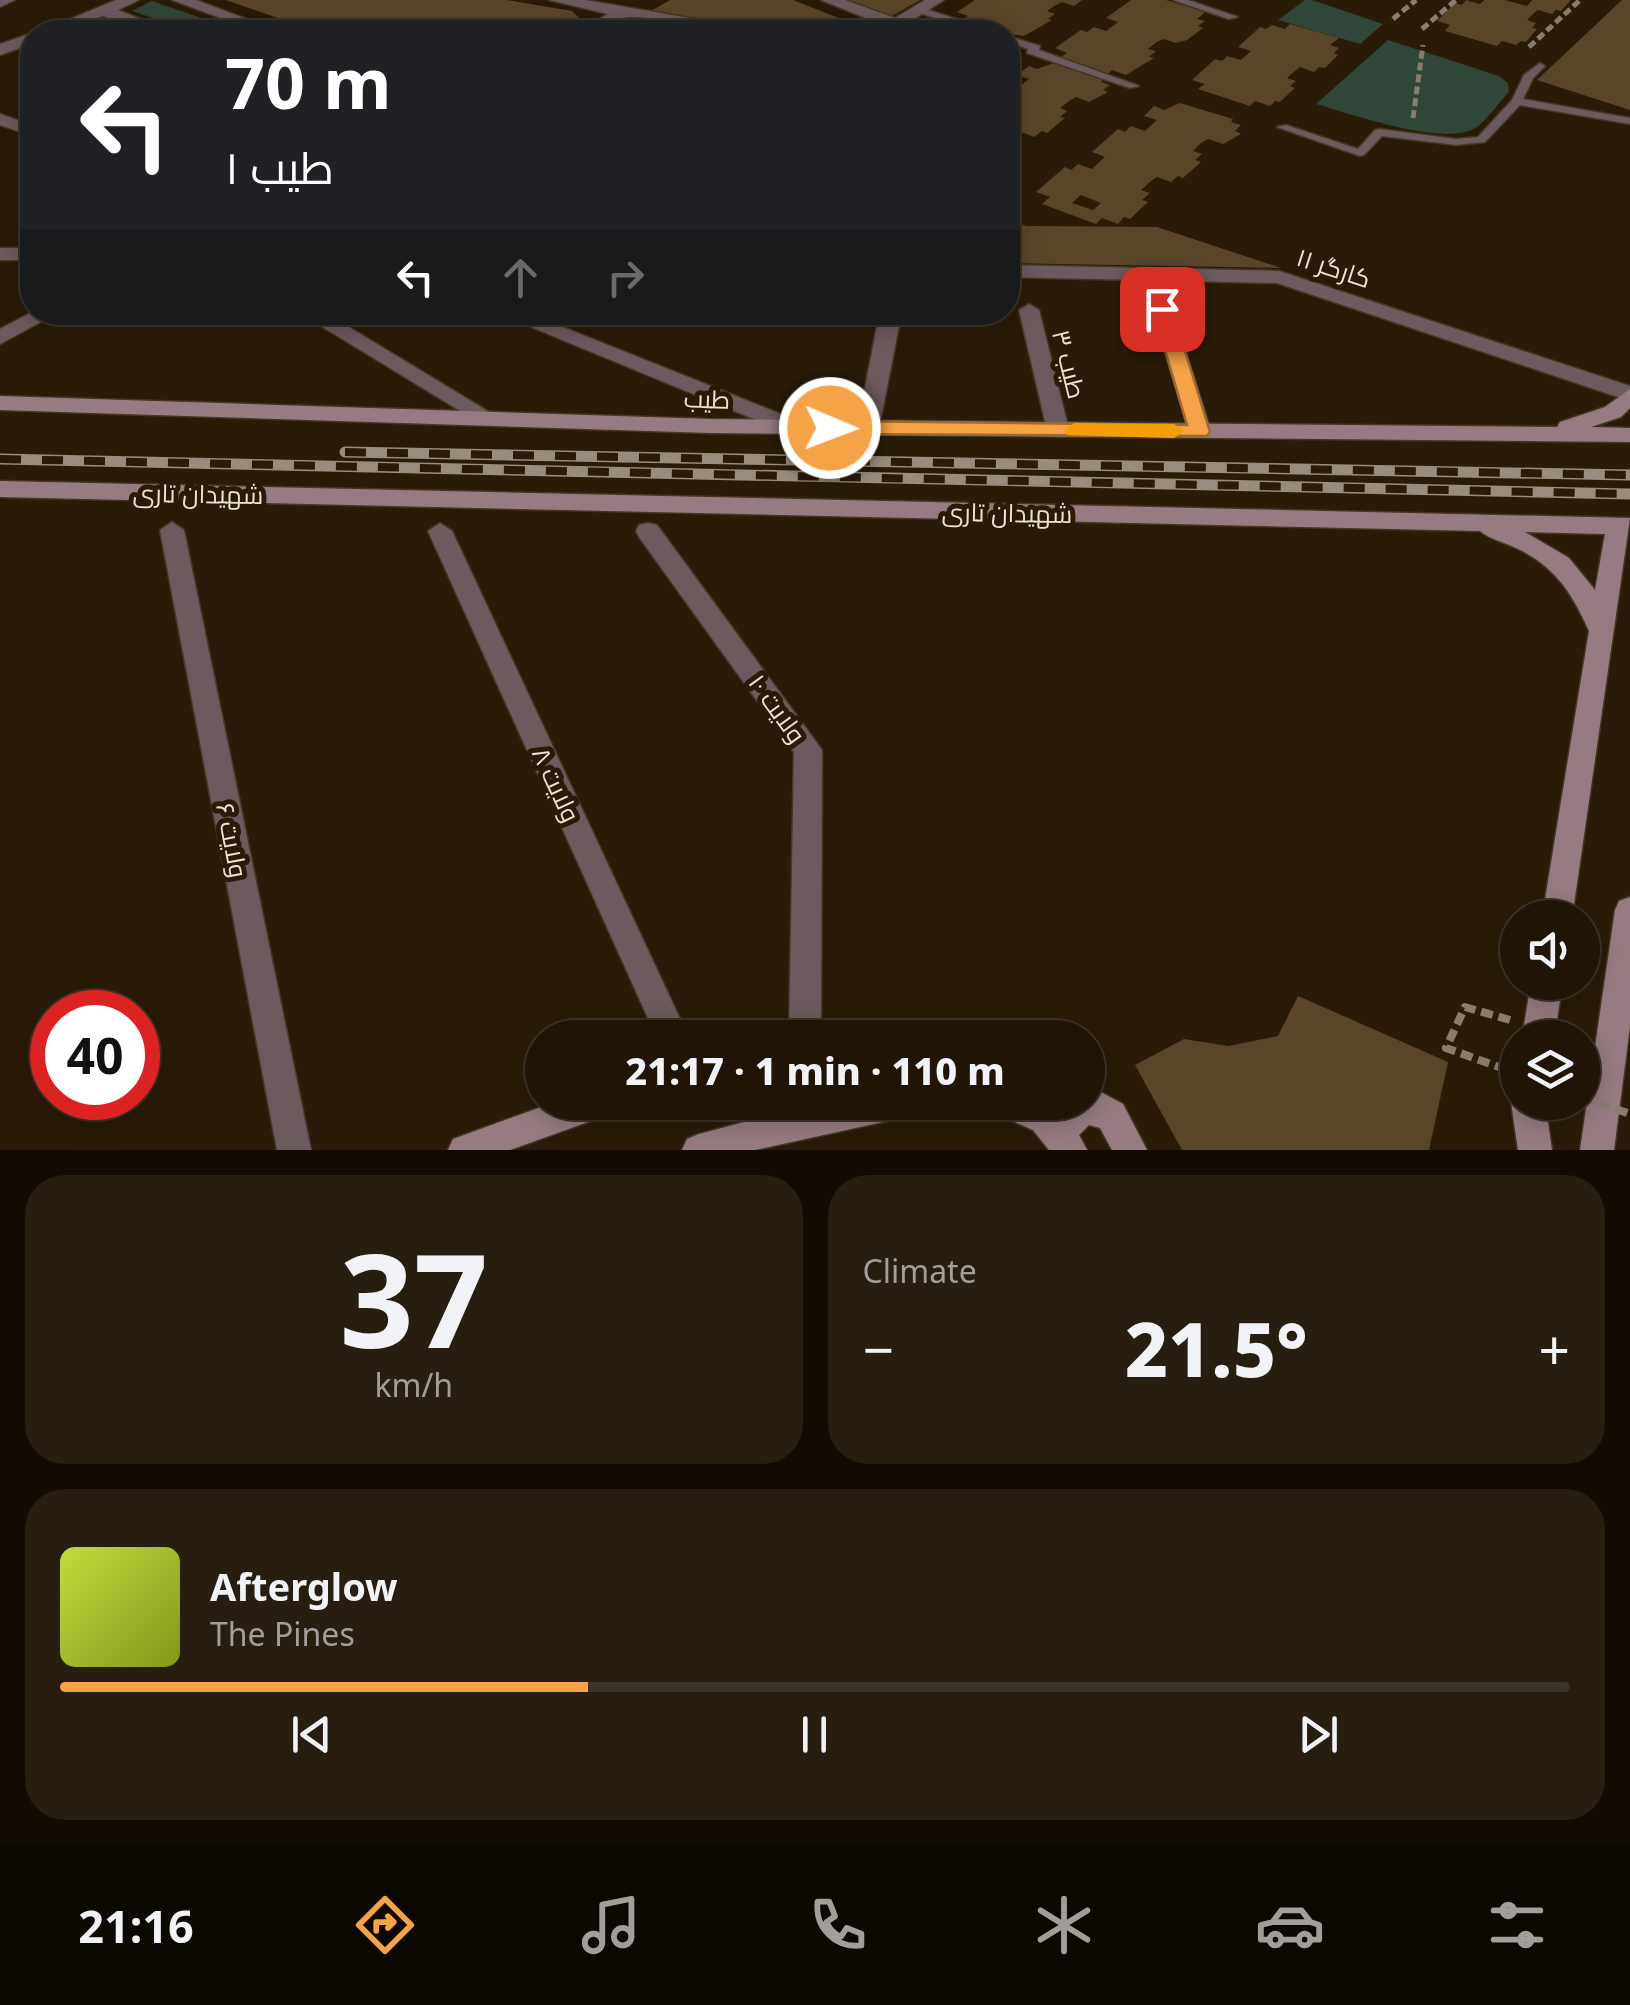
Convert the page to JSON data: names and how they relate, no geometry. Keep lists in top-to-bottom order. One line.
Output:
{"streets":{"street":["کارگر ۱۱","طیب ۳","طیب","شهیدان تاری","ولایت ۱۰","ولایت ۸","ولایت ۶"]},"crossings":[["طیب ۳","طیب"]],"page":{"turn":["70 m","طیب ۱"],"limit":"40","trip":"21:17 · 1 min · 110 m","tile":[["37","km/h"],"Climate"],"heat":["−","21.5°","+"],"song":["Afterglow","The Pines"],"tabs":"21:16"}}
